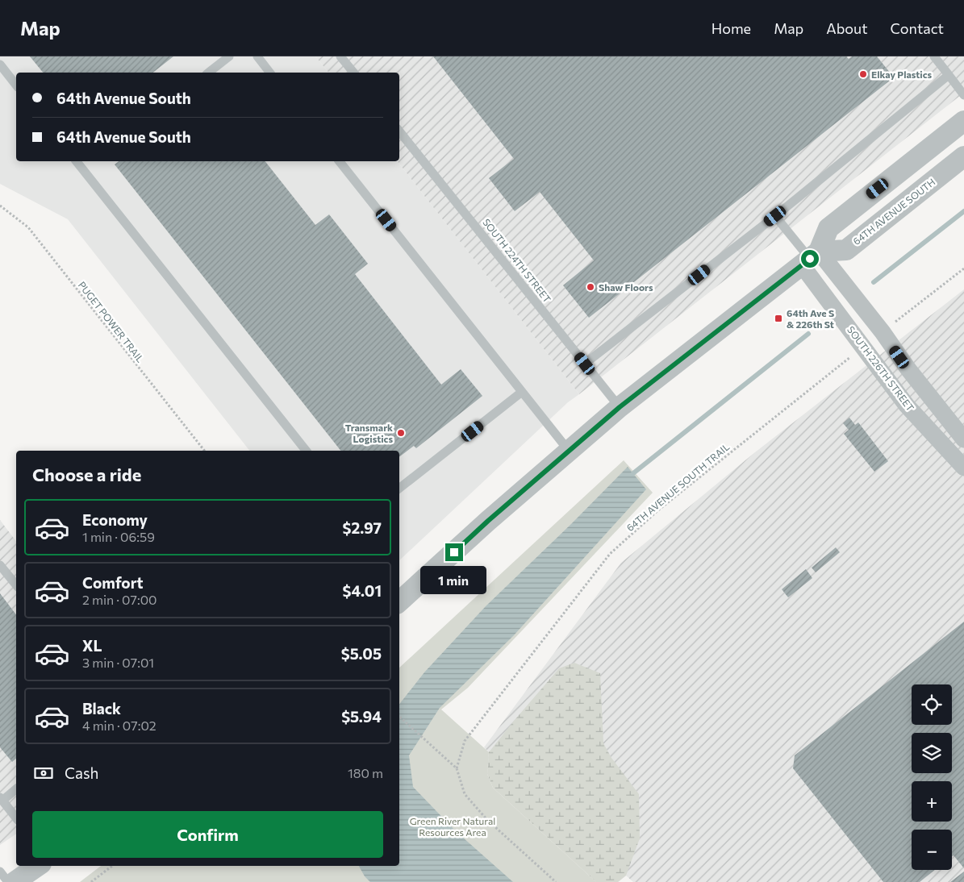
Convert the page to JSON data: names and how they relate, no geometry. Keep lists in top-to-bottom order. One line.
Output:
{"streets":{"street":["64TH AVENUE SOUTH","SOUTH 226TH STREET"],"lane":["SOUTH 224TH STREET"],"path":["PUGET POWER TRAIL","64TH AVENUE SOUTH TRAIL"]},"crossings":[["64TH AVENUE SOUTH","SOUTH 226TH STREET"],["SOUTH 226TH STREET","64TH AVENUE SOUTH TRAIL"]],"parks":["Green River Natural Resources Area"],"places":{"other":["Elkay Plastics","Shaw Floors","Transmark Logistics"],"transit":["64th Ave S & 226th St"]},"page":{"header":"Map","nav":["Home","Map","About","Contact"],"banner":["64th Avenue South","64th Avenue South"],"heading":"Choose a ride","list":[{"name":"Economy","note":"1 min · 06:59","value":"$2.97"},{"name":"Comfort","note":"2 min · 07:00","value":"$4.01"},{"name":"XL","note":"3 min · 07:01","value":"$5.05"},{"name":"Black","note":"4 min · 07:02","value":"$5.94"}],"bubble":"1 min","map_buttons":["+","−"],"pay":["Cash","180 m"],"buttons":"Confirm"}}
